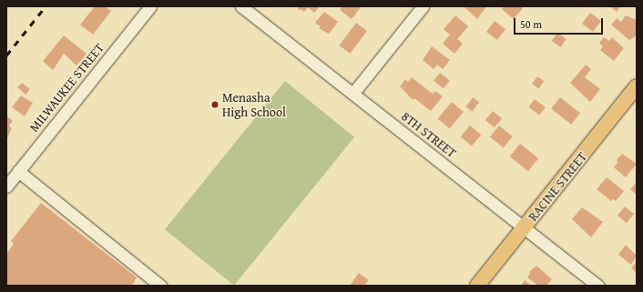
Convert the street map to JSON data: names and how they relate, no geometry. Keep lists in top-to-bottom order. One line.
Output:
{"streets":{"main road":["RACINE STREET"],"street":["MILWAUKEE STREET","8TH STREET"]},"crossings":[["8TH STREET","RACINE STREET"]],"places":["Menasha High School"],"scale_bar":"50 m"}
